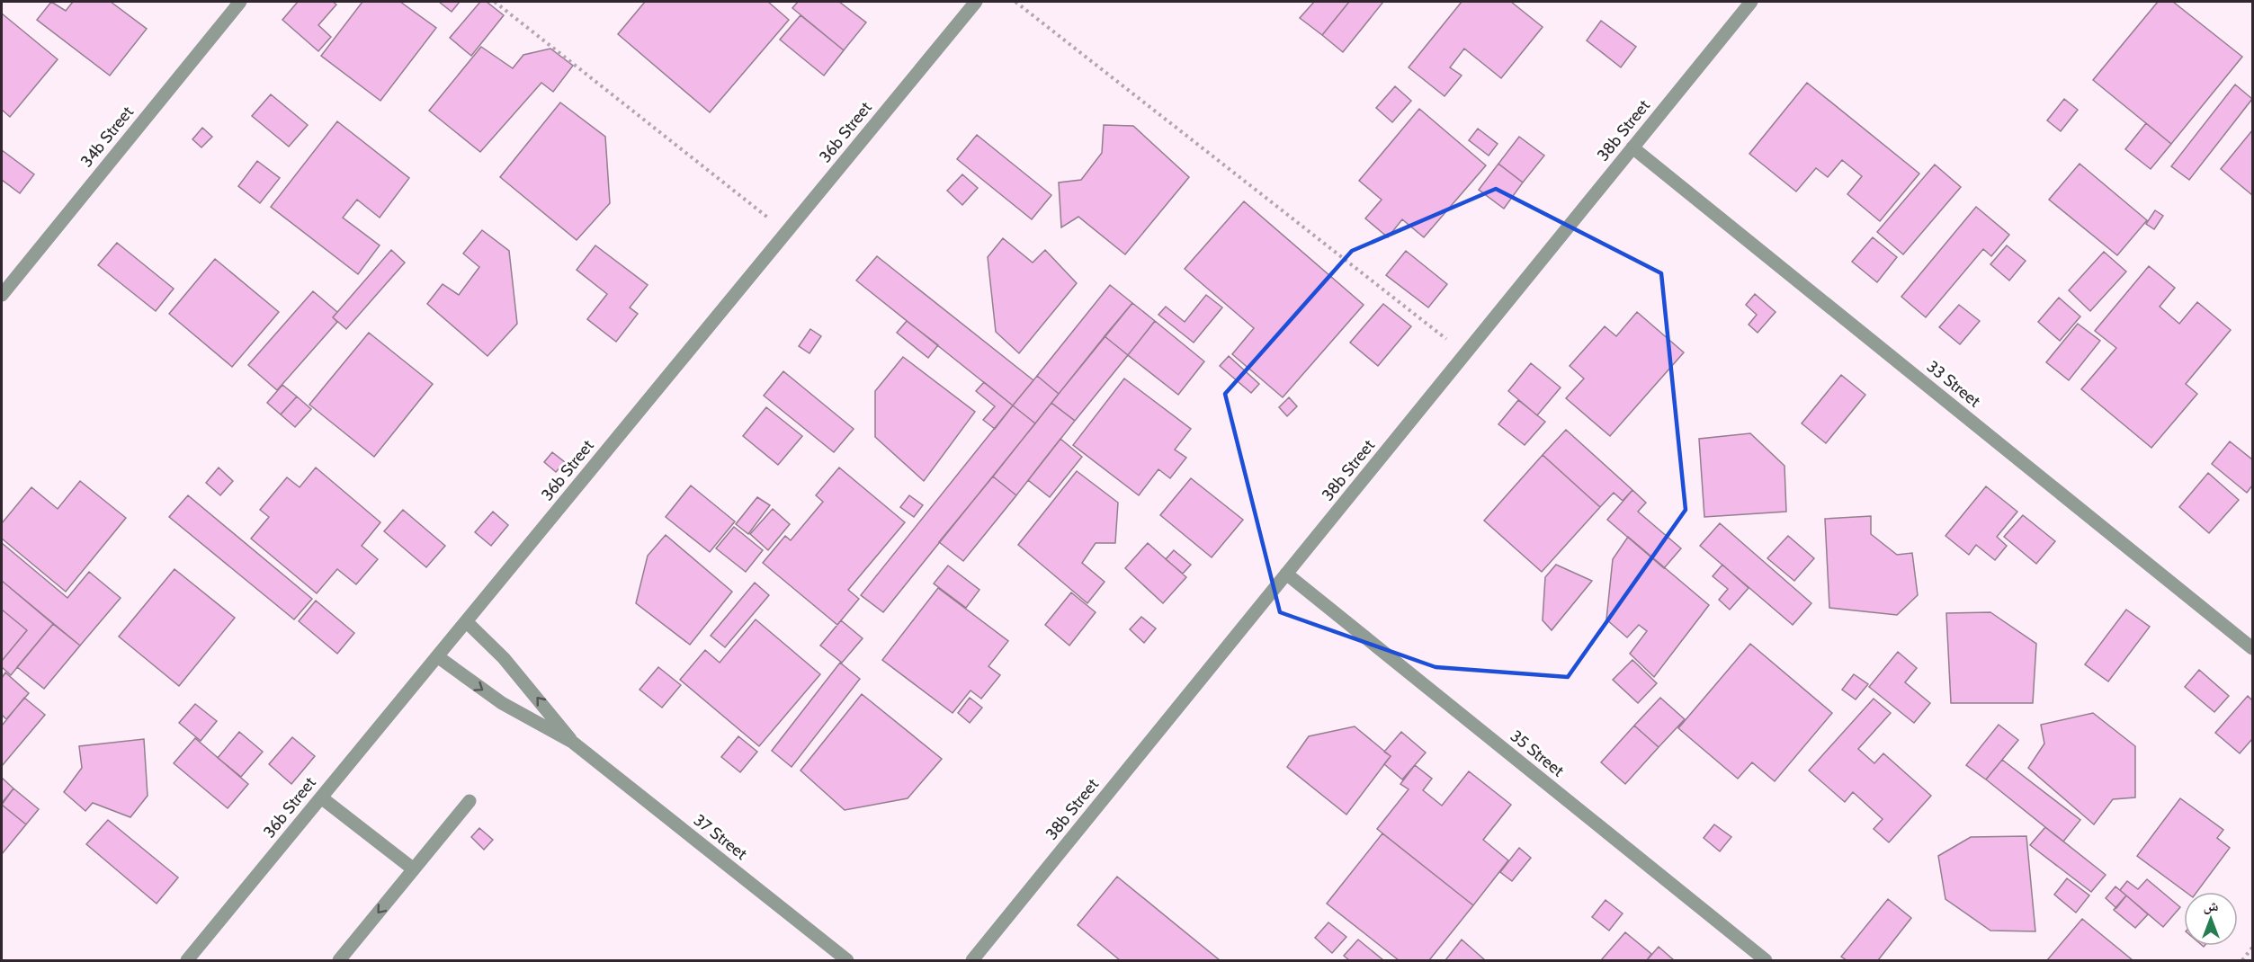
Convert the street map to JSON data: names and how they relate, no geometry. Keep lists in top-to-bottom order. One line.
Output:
{"streets":{"street":["38b Street","36b Street","34b Street","33 Street","35 Street","37 Street"]},"crossings":[["38b Street","33 Street"],["38b Street","35 Street"],["36b Street","37 Street"]],"north":"top"}
